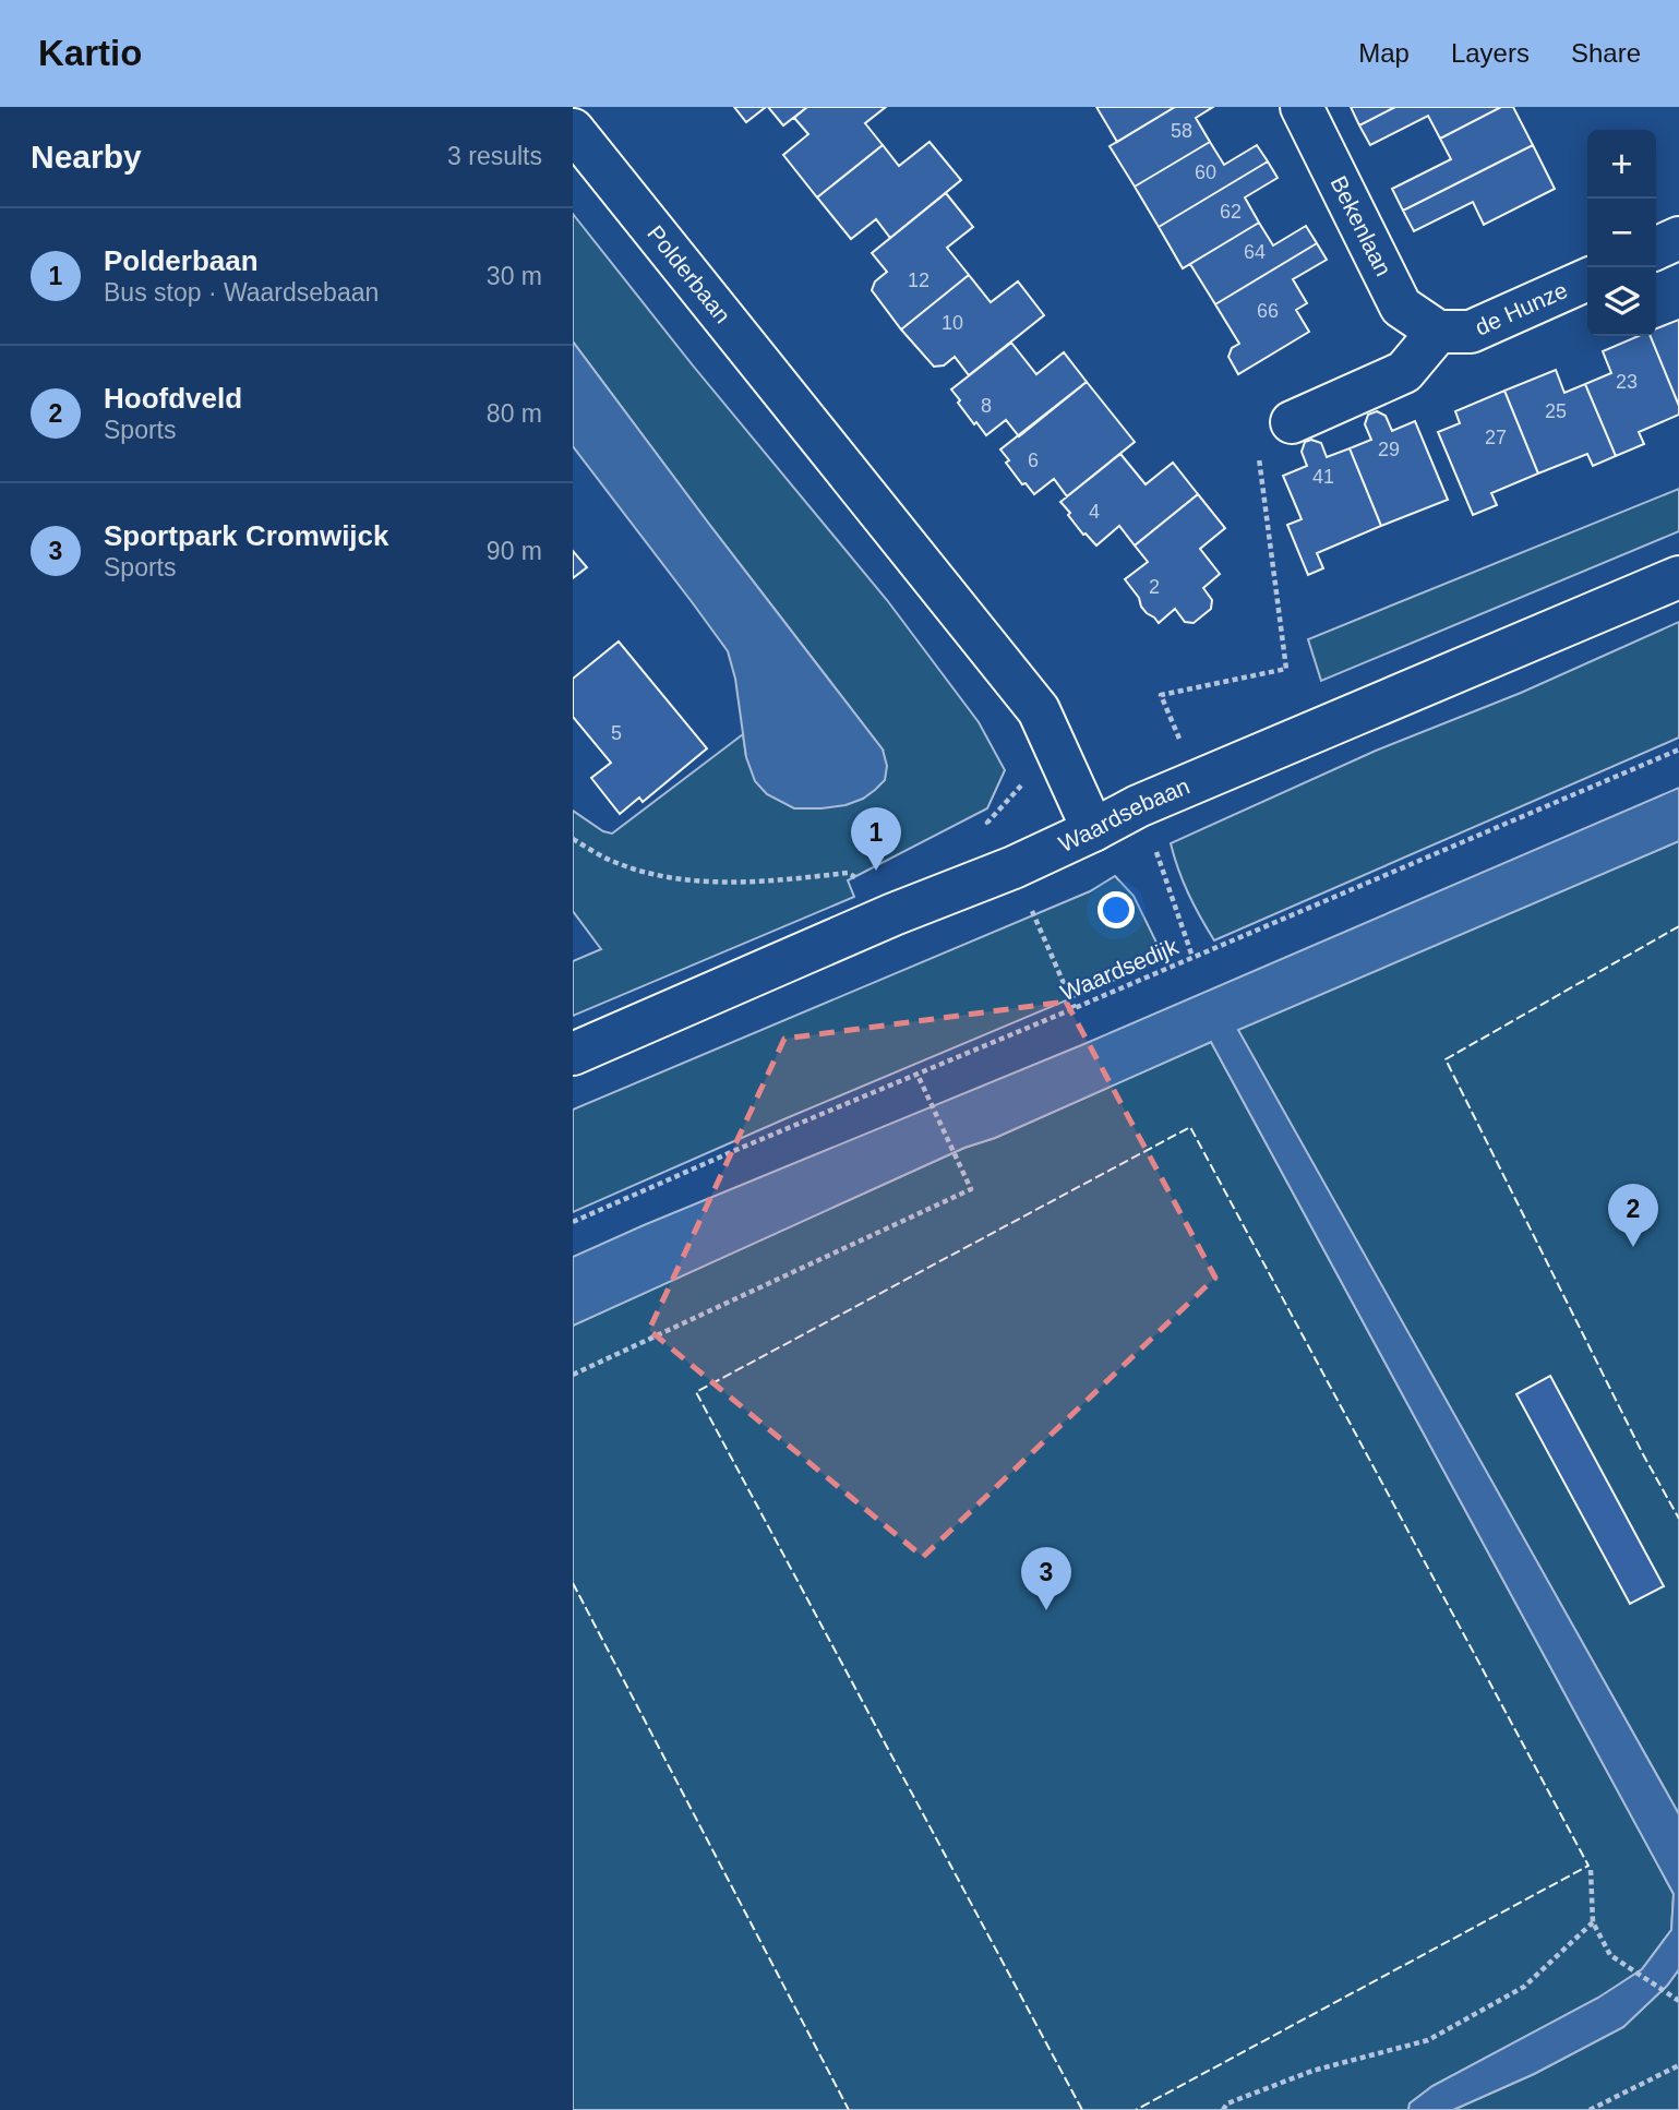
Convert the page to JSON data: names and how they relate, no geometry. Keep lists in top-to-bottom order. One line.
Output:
{"streets":{"street":["Bekenlaan","Polderbaan","de Hunze","Waardsebaan"],"path":["Waardsedijk"]},"crossings":[["Bekenlaan","de Hunze"],["Polderbaan","Waardsebaan"]],"house_numbers":["58","60","62","64","12","66","10","23","8","25","27","29","6","41","4","2","5"],"page":{"header":"Kartio","nav":["Map","Layers","Share"],"heading":["Nearby","3 results"],"map_buttons":["+","−"],"list":[{"mark":"1","name":"Polderbaan","note":"Bus stop · Waardsebaan","value":"30 m"},{"mark":"2","name":"Hoofdveld","note":"Sports","value":"80 m"},{"mark":"3","name":"Sportpark Cromwijck","note":"Sports","value":"90 m"}],"pins":["1","2","3"]}}
